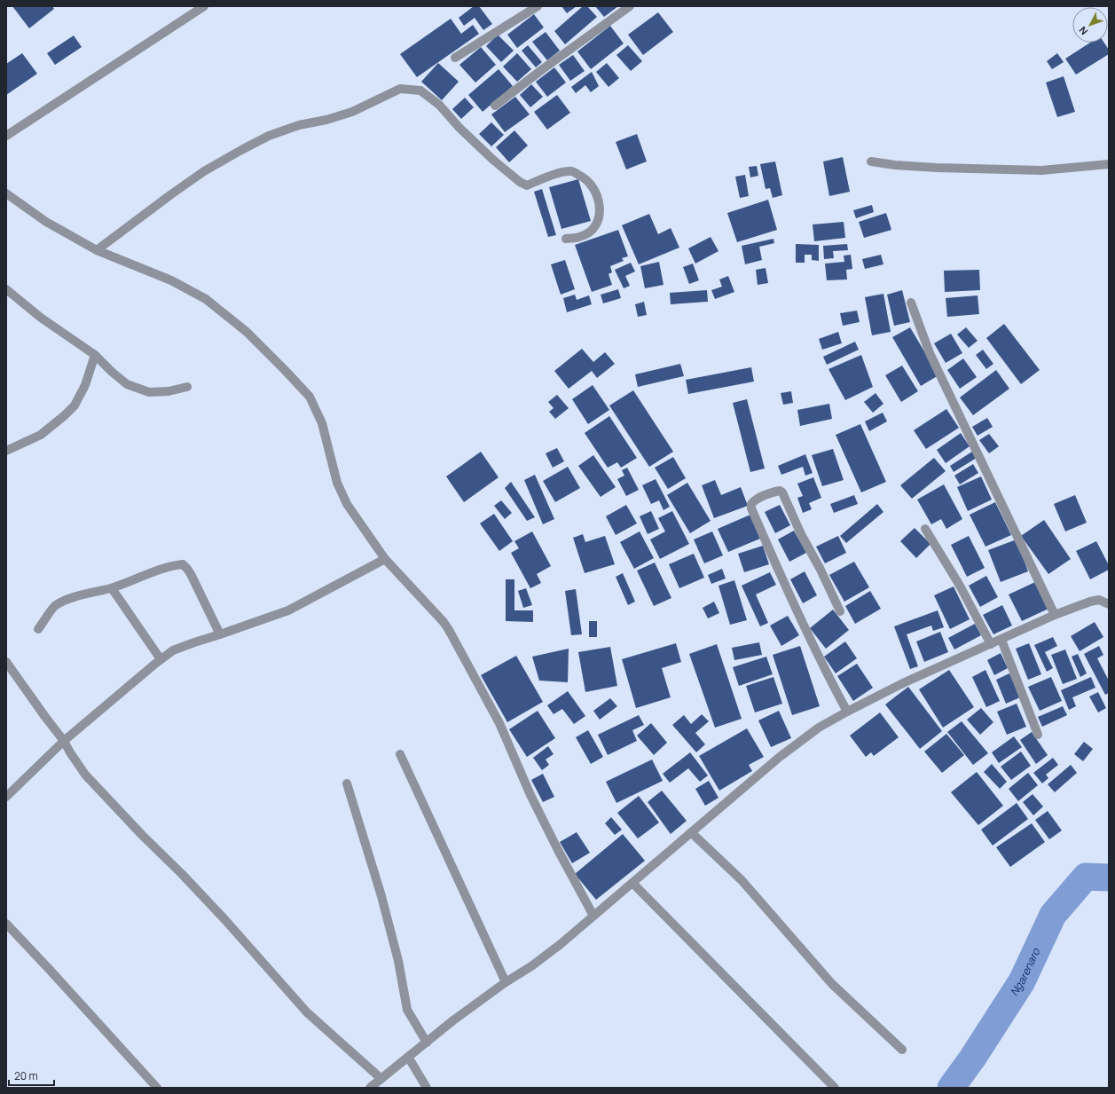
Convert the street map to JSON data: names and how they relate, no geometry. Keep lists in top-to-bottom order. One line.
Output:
{"water":["Ngarenaro"],"scale_bar":"20 m","north":"bottom left"}
